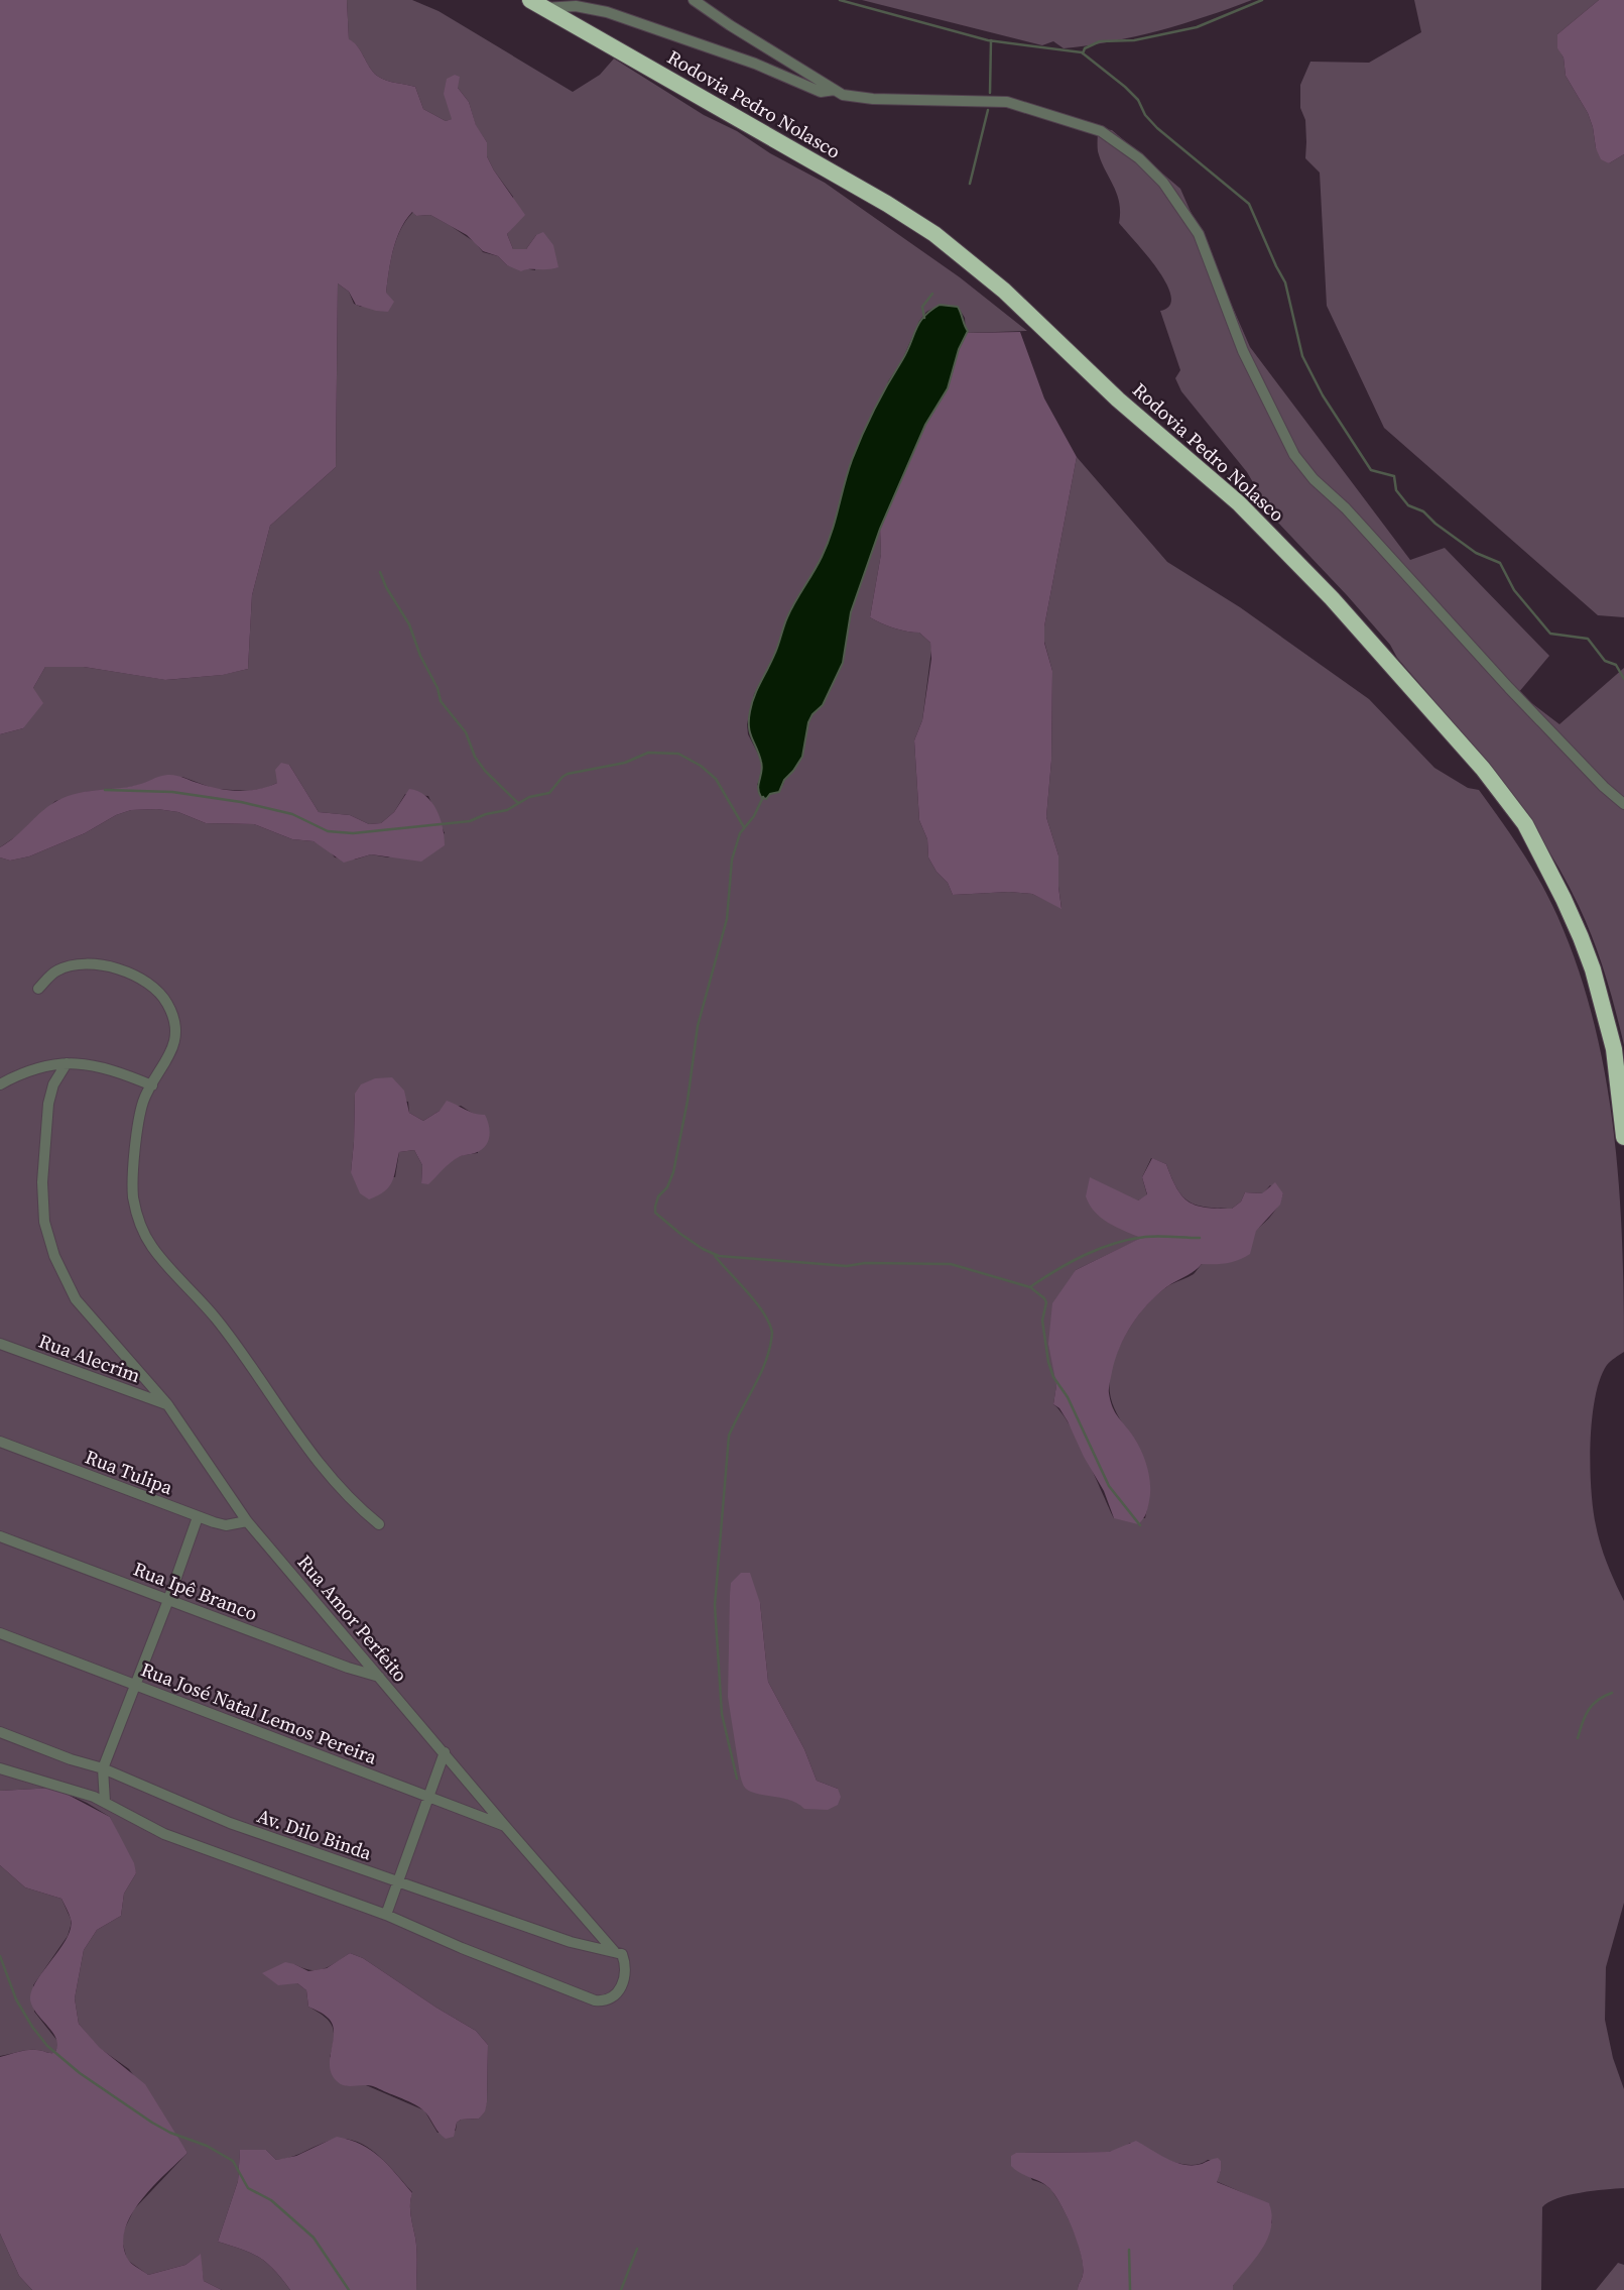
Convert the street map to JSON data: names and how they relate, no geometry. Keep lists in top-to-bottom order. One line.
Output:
{"streets":{"highway":["Rodovia Pedro Nolasco"],"street":["Rua Alecrim","Rua Tulipa","Rua Ipê Branco","Rua Amor Perfeito","Rua José Natal Lemos Pereira","Av. Dilo Binda"]},"crossings":[["Rua Alecrim","Rua Amor Perfeito"],["Rua Tulipa","Rua Amor Perfeito"],["Rua Ipê Branco","Rua Amor Perfeito"],["Rua Amor Perfeito","Rua José Natal Lemos Pereira"],["Rua Amor Perfeito","Av. Dilo Binda"]]}
